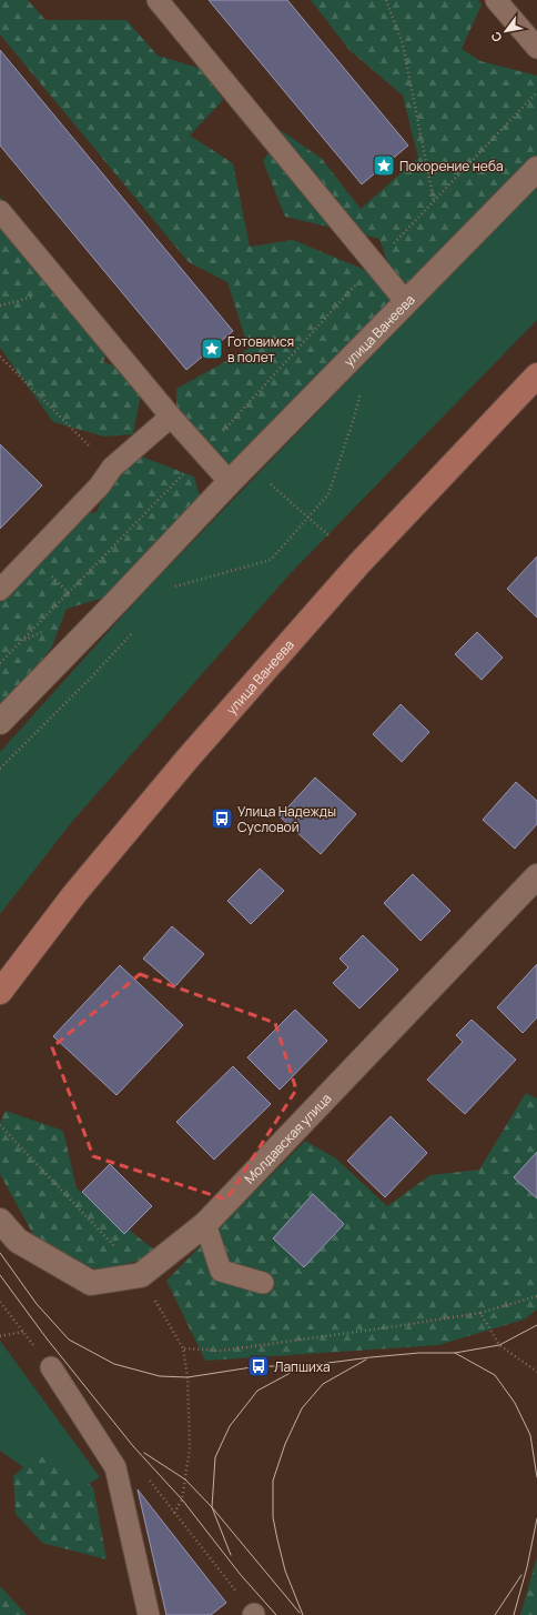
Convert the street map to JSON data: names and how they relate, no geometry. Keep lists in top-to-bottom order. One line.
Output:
{"streets":{"main road":["улица Ванеева"],"street":["Молдавская улица"]},"places":{"place":["Покорение неба","Готовимся в полет"],"bus stop":["Улица Надежды Сусловой","Лапшиха"]},"north":"bottom left"}
